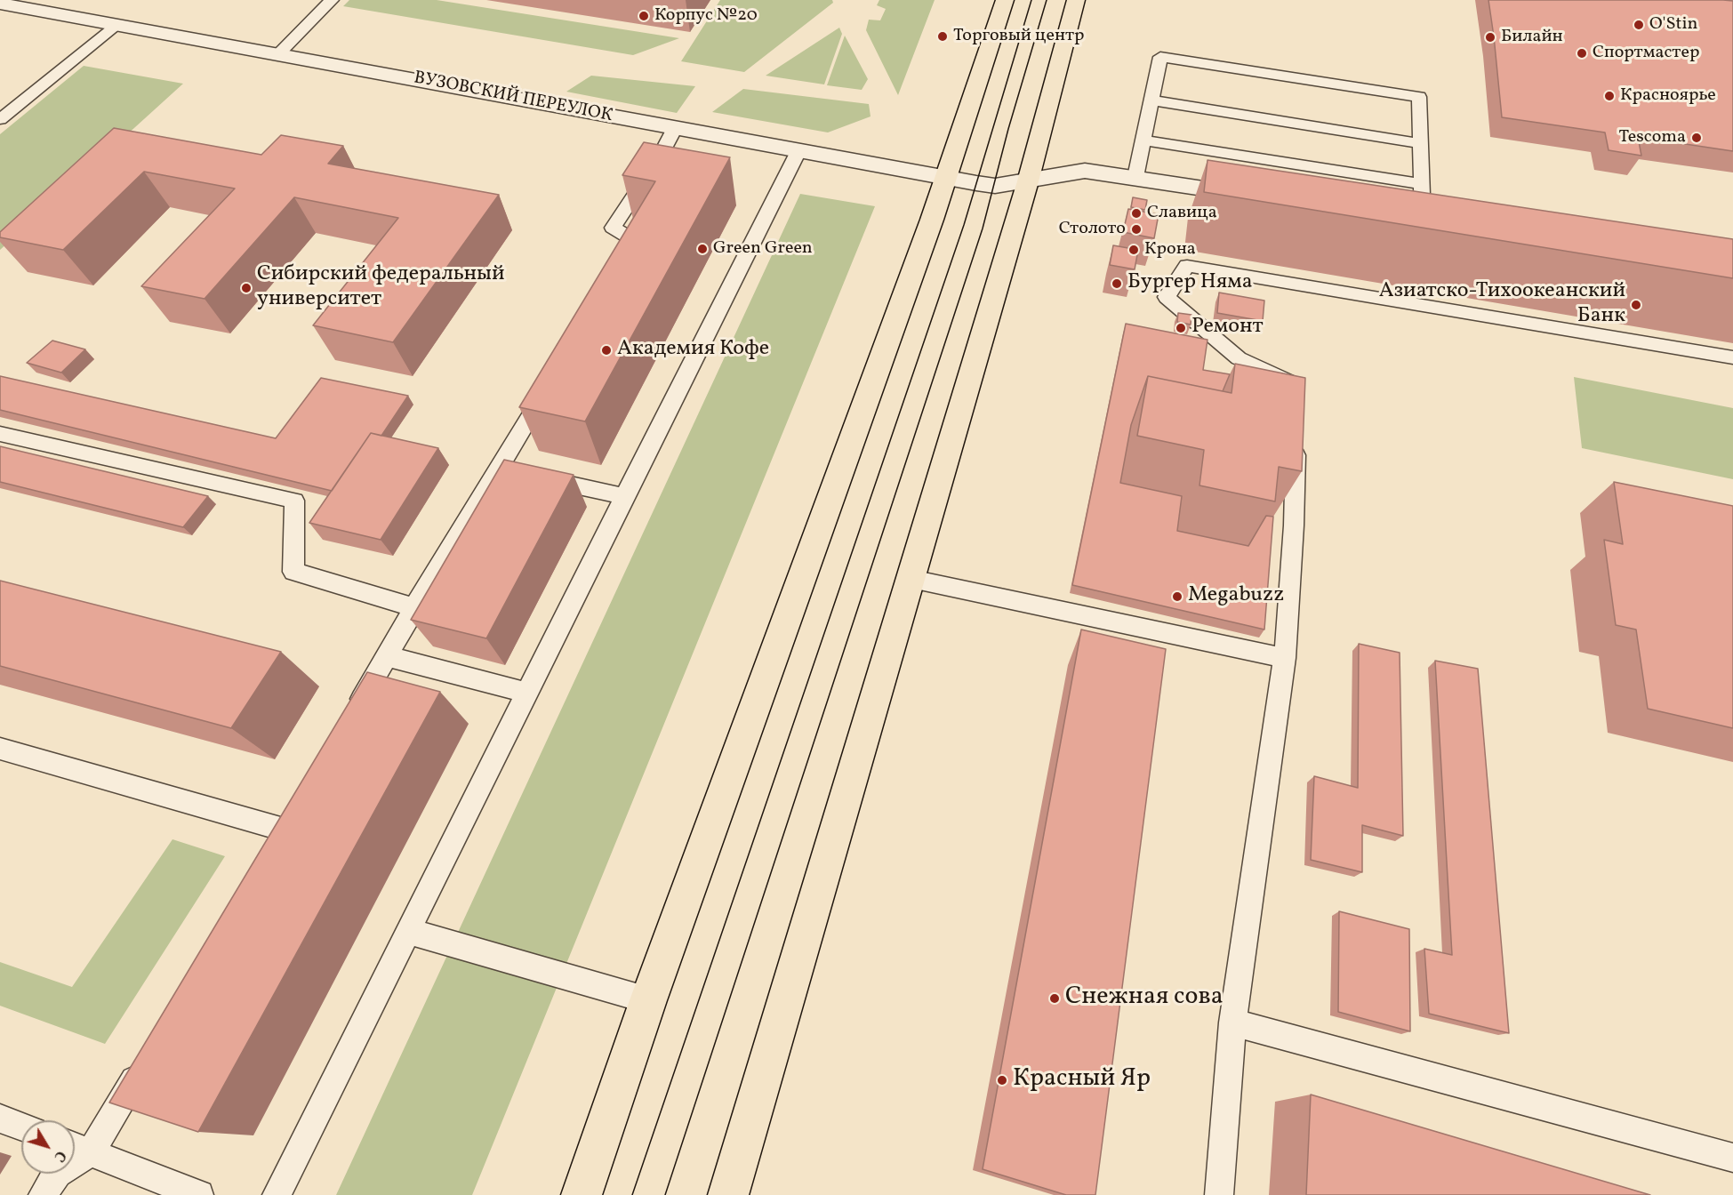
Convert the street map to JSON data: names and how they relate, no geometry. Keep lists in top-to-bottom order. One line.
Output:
{"streets":{"street":["ВУЗОВСКИЙ ПЕРЕУЛОК"]},"places":["Корпус №20","O'Stin","Торговый центр","Билайн","Спортмастер","Красноярье","Tescoma","Славица","Столото","Green Green","Крона","Бургер Няма","Сибирский федеральный университет","Азиатско-Тихоокеанский Банк","Ремонт","Академия Кофе","Megabuzz","Снежная сова","Красный Яр"],"north":"bottom right"}
